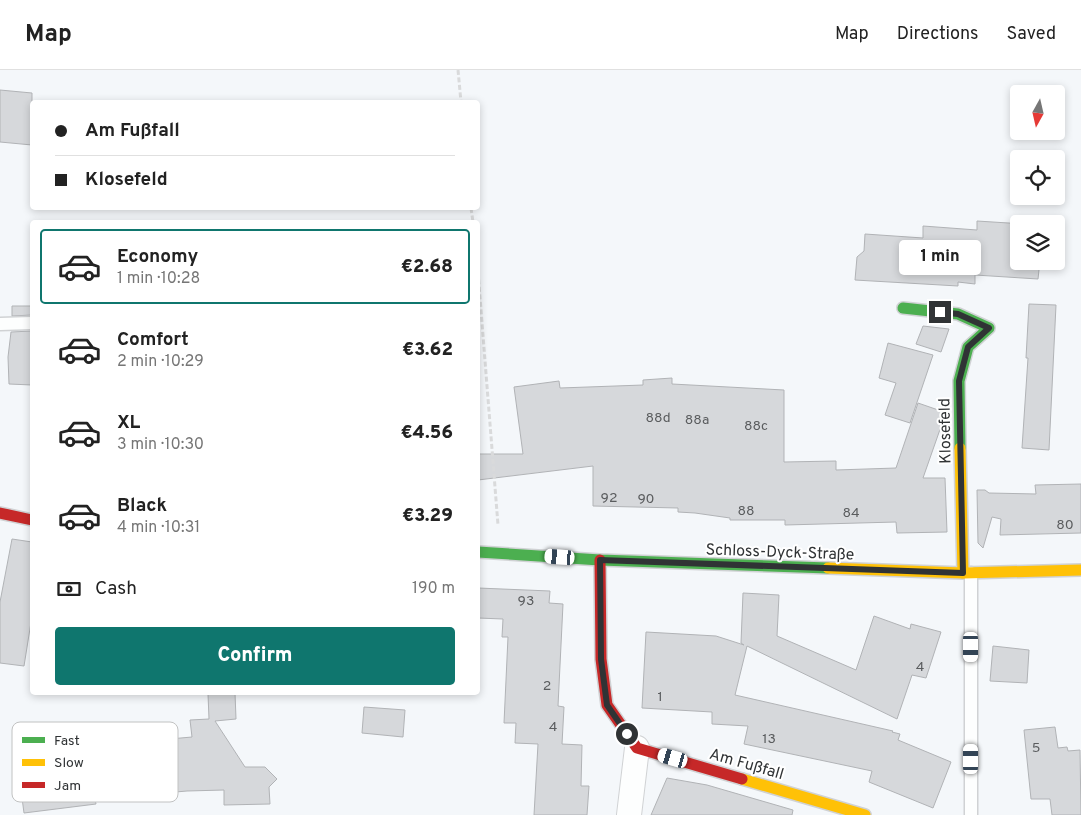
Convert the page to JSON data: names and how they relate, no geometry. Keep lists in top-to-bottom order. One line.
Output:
{"streets":{"street":["Klosefeld","Schloss-Dyck-Straße","Am Fußfall"]},"crossings":[["Klosefeld","Schloss-Dyck-Straße"]],"house_numbers":["88d","88a","88c","92","90","88","84","80","93","4","2","1","4","13","5"],"legend":["Fast","Slow","Jam"],"north":"bottom","page":{"header":"Map","nav":["Map","Directions","Saved"],"banner":["Am Fußfall","Klosefeld"],"list":[{"name":"Economy","note":"1 min · 10:28","value":"€2.68"},{"name":"Comfort","note":"2 min · 10:29","value":"€3.62"},{"name":"XL","note":"3 min · 10:30","value":"€4.56"},{"name":"Black","note":"4 min · 10:31","value":"€3.29"}],"bubble":"1 min","pay":["Cash","190 m"],"buttons":"Confirm"}}
